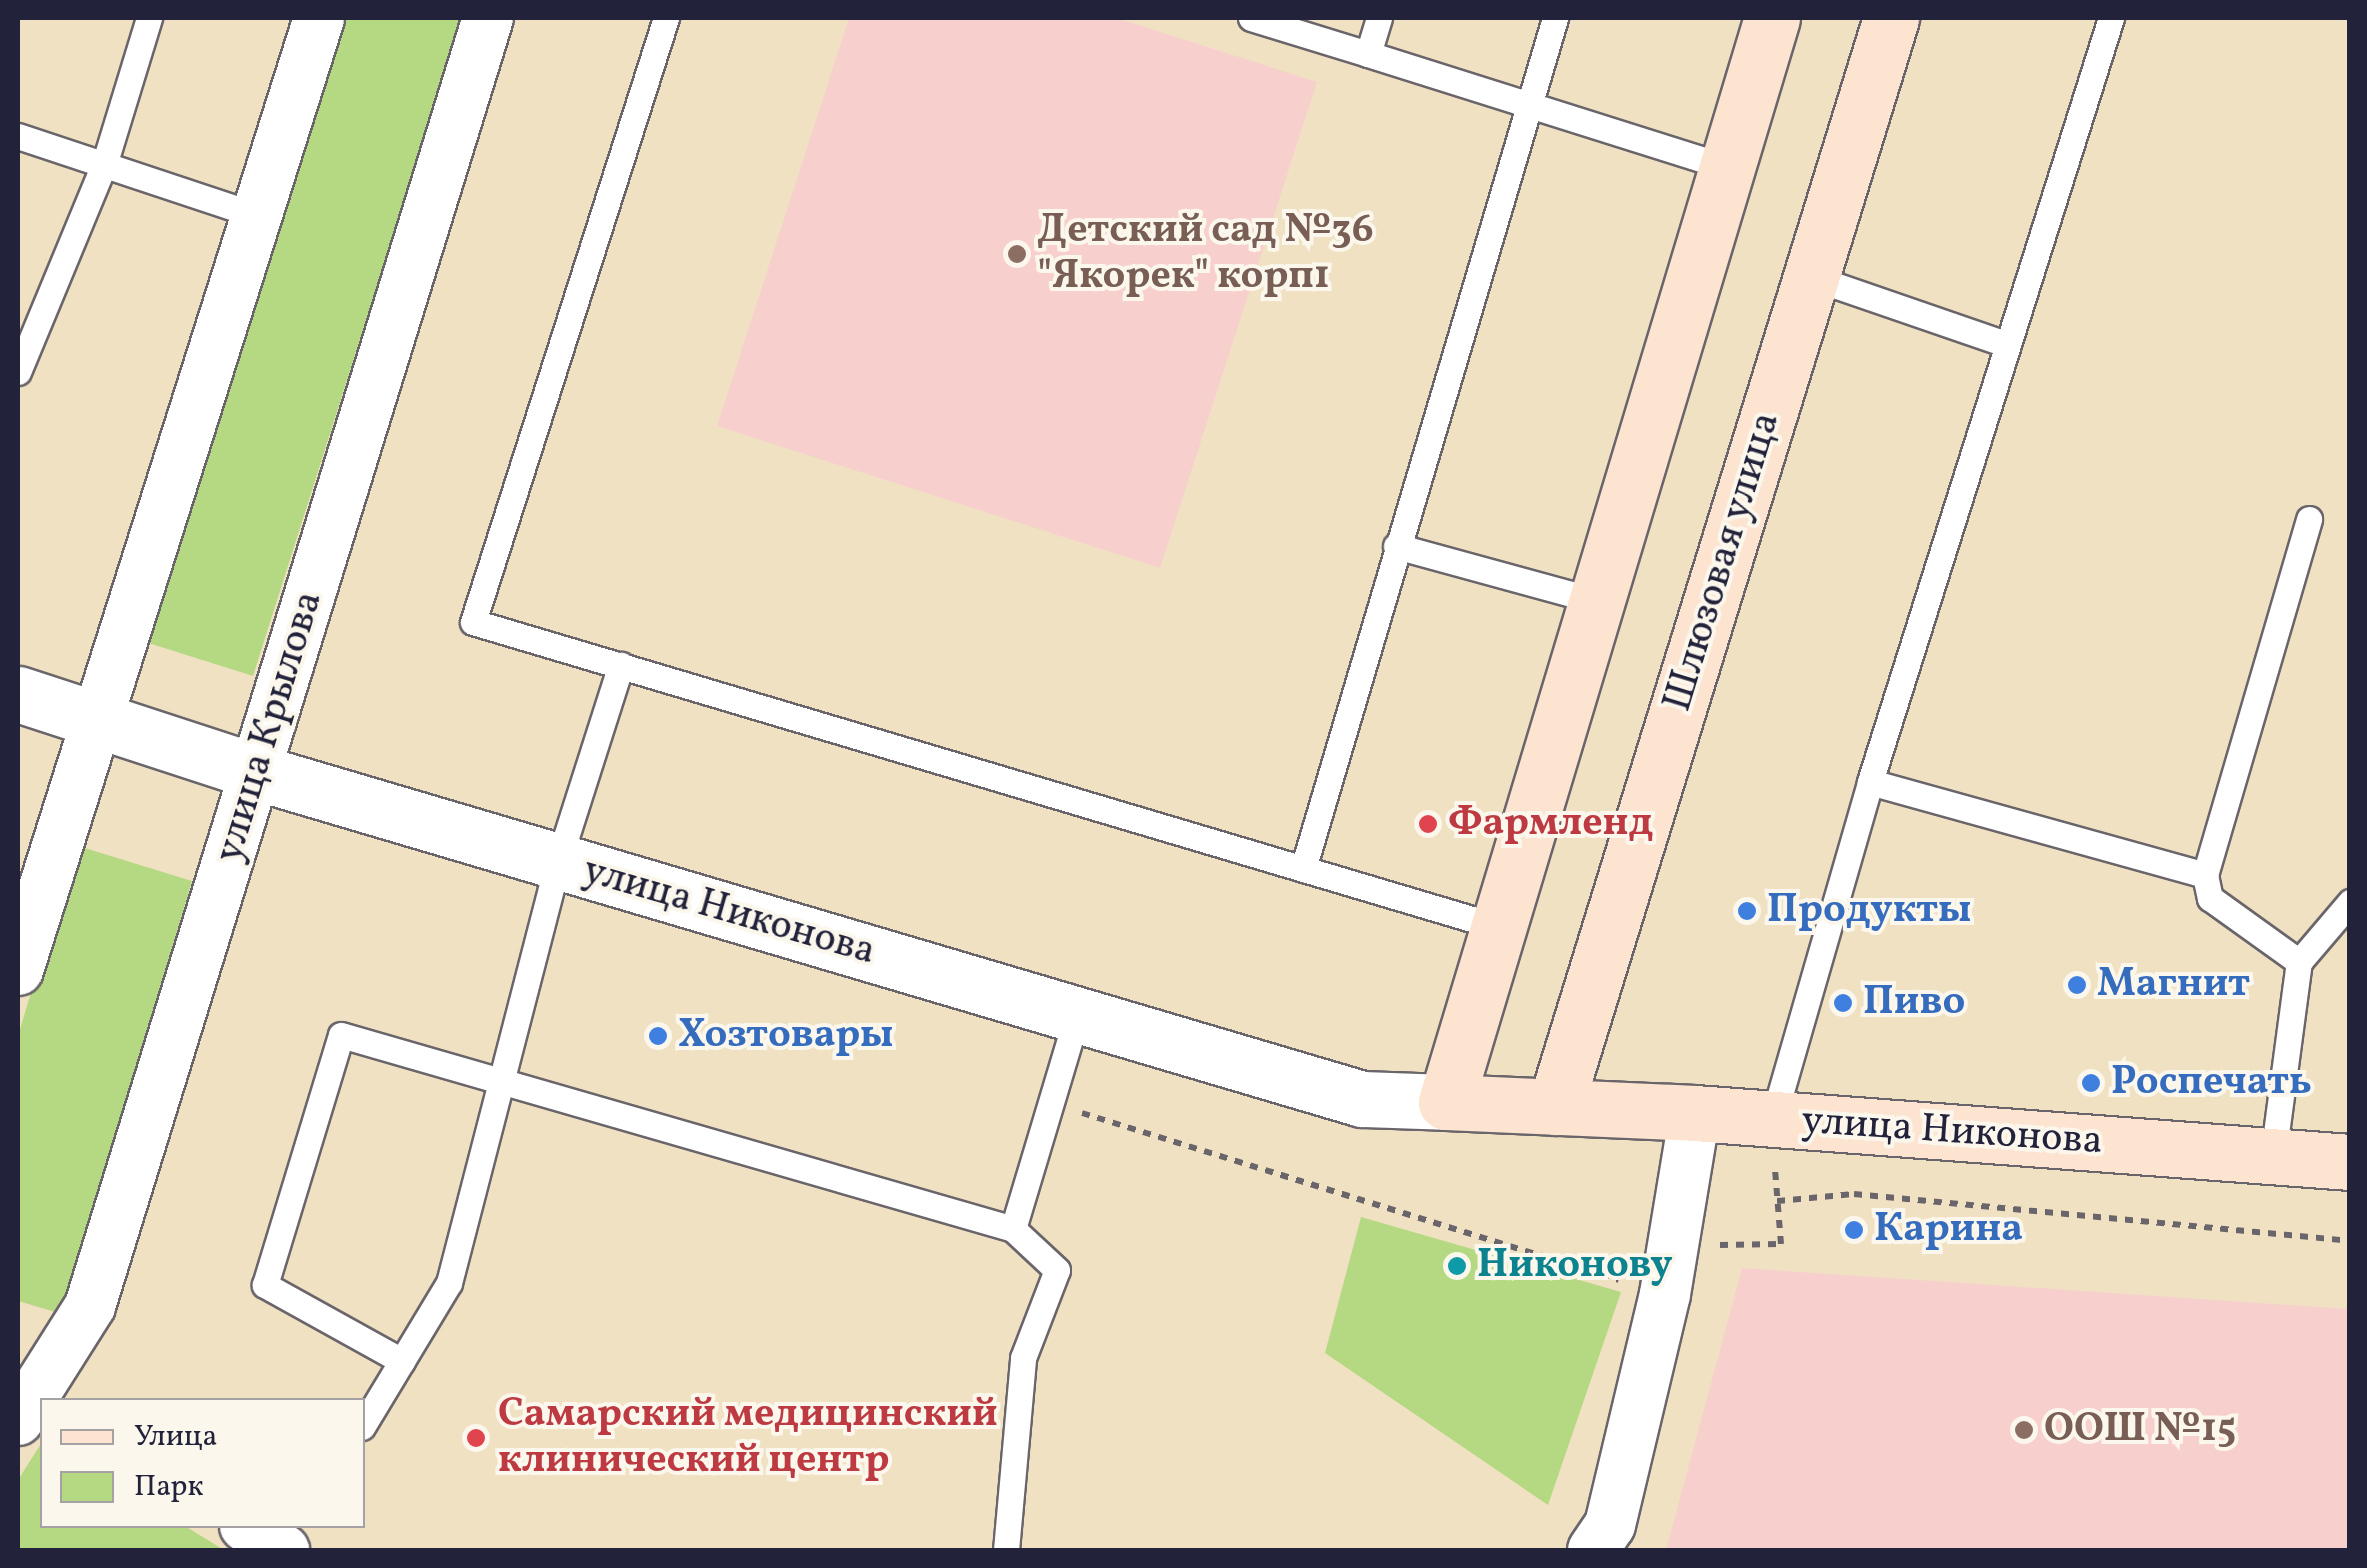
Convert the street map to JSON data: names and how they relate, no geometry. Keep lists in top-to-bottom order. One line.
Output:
{"streets":{"main road":["Шлюзовая улица","улица Никонова"],"street":["улица Крылова"]},"crossings":[["Шлюзовая улица","улица Никонова"],["улица Крылова","улица Никонова"]],"places":["Детский сад №36 \"Якорек\" корп1","Фармленд","Продукты","Магнит","Пиво","Хозтовары","Роспечать","Карина","Никонову","ООШ №15","Самарский медицинский клинический центр"],"legend":["Улица","Парк"]}
